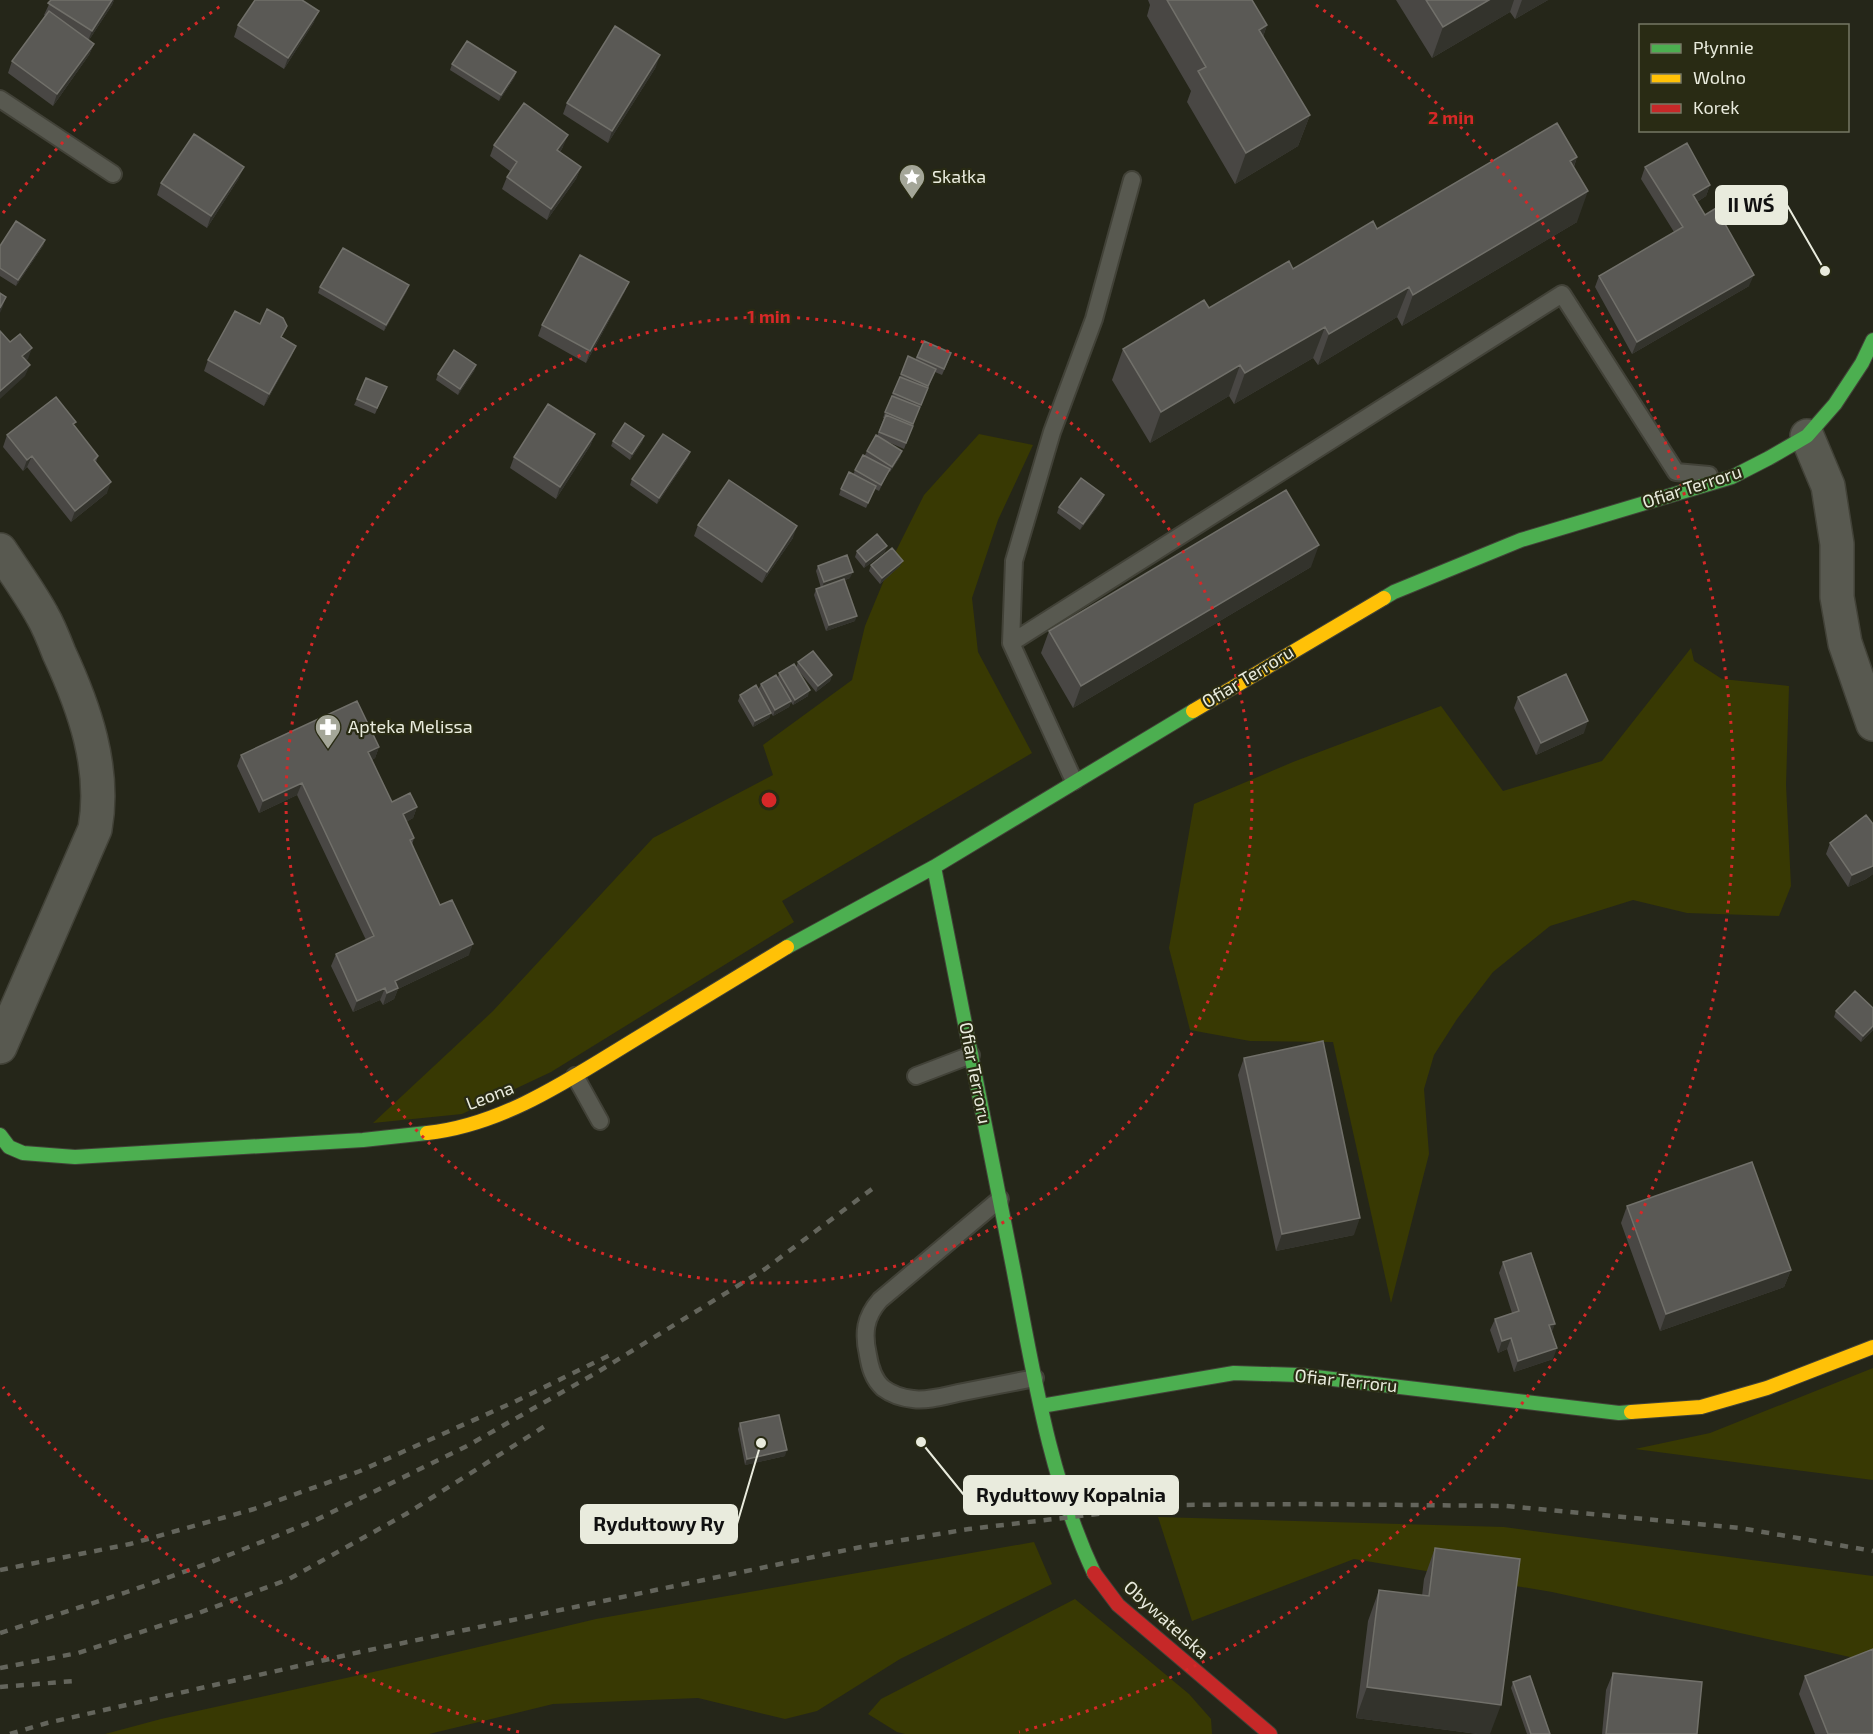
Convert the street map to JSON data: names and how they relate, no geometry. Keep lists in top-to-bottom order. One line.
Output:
{"streets":{"street":["Ofiar Terroru","Leona","Obywatelska"]},"crossings":[["Ofiar Terroru","Leona"],["Ofiar Terroru","Obywatelska"]],"places":{"place":["Skałka"],"other":["II WŚ","Rydułtowy Kopalnia","Rydułtowy Ry"],"pharmacy":["Apteka Melissa"]},"legend":["Płynnie","Wolno","Korek"],"rings":["2 min","1 min"]}
